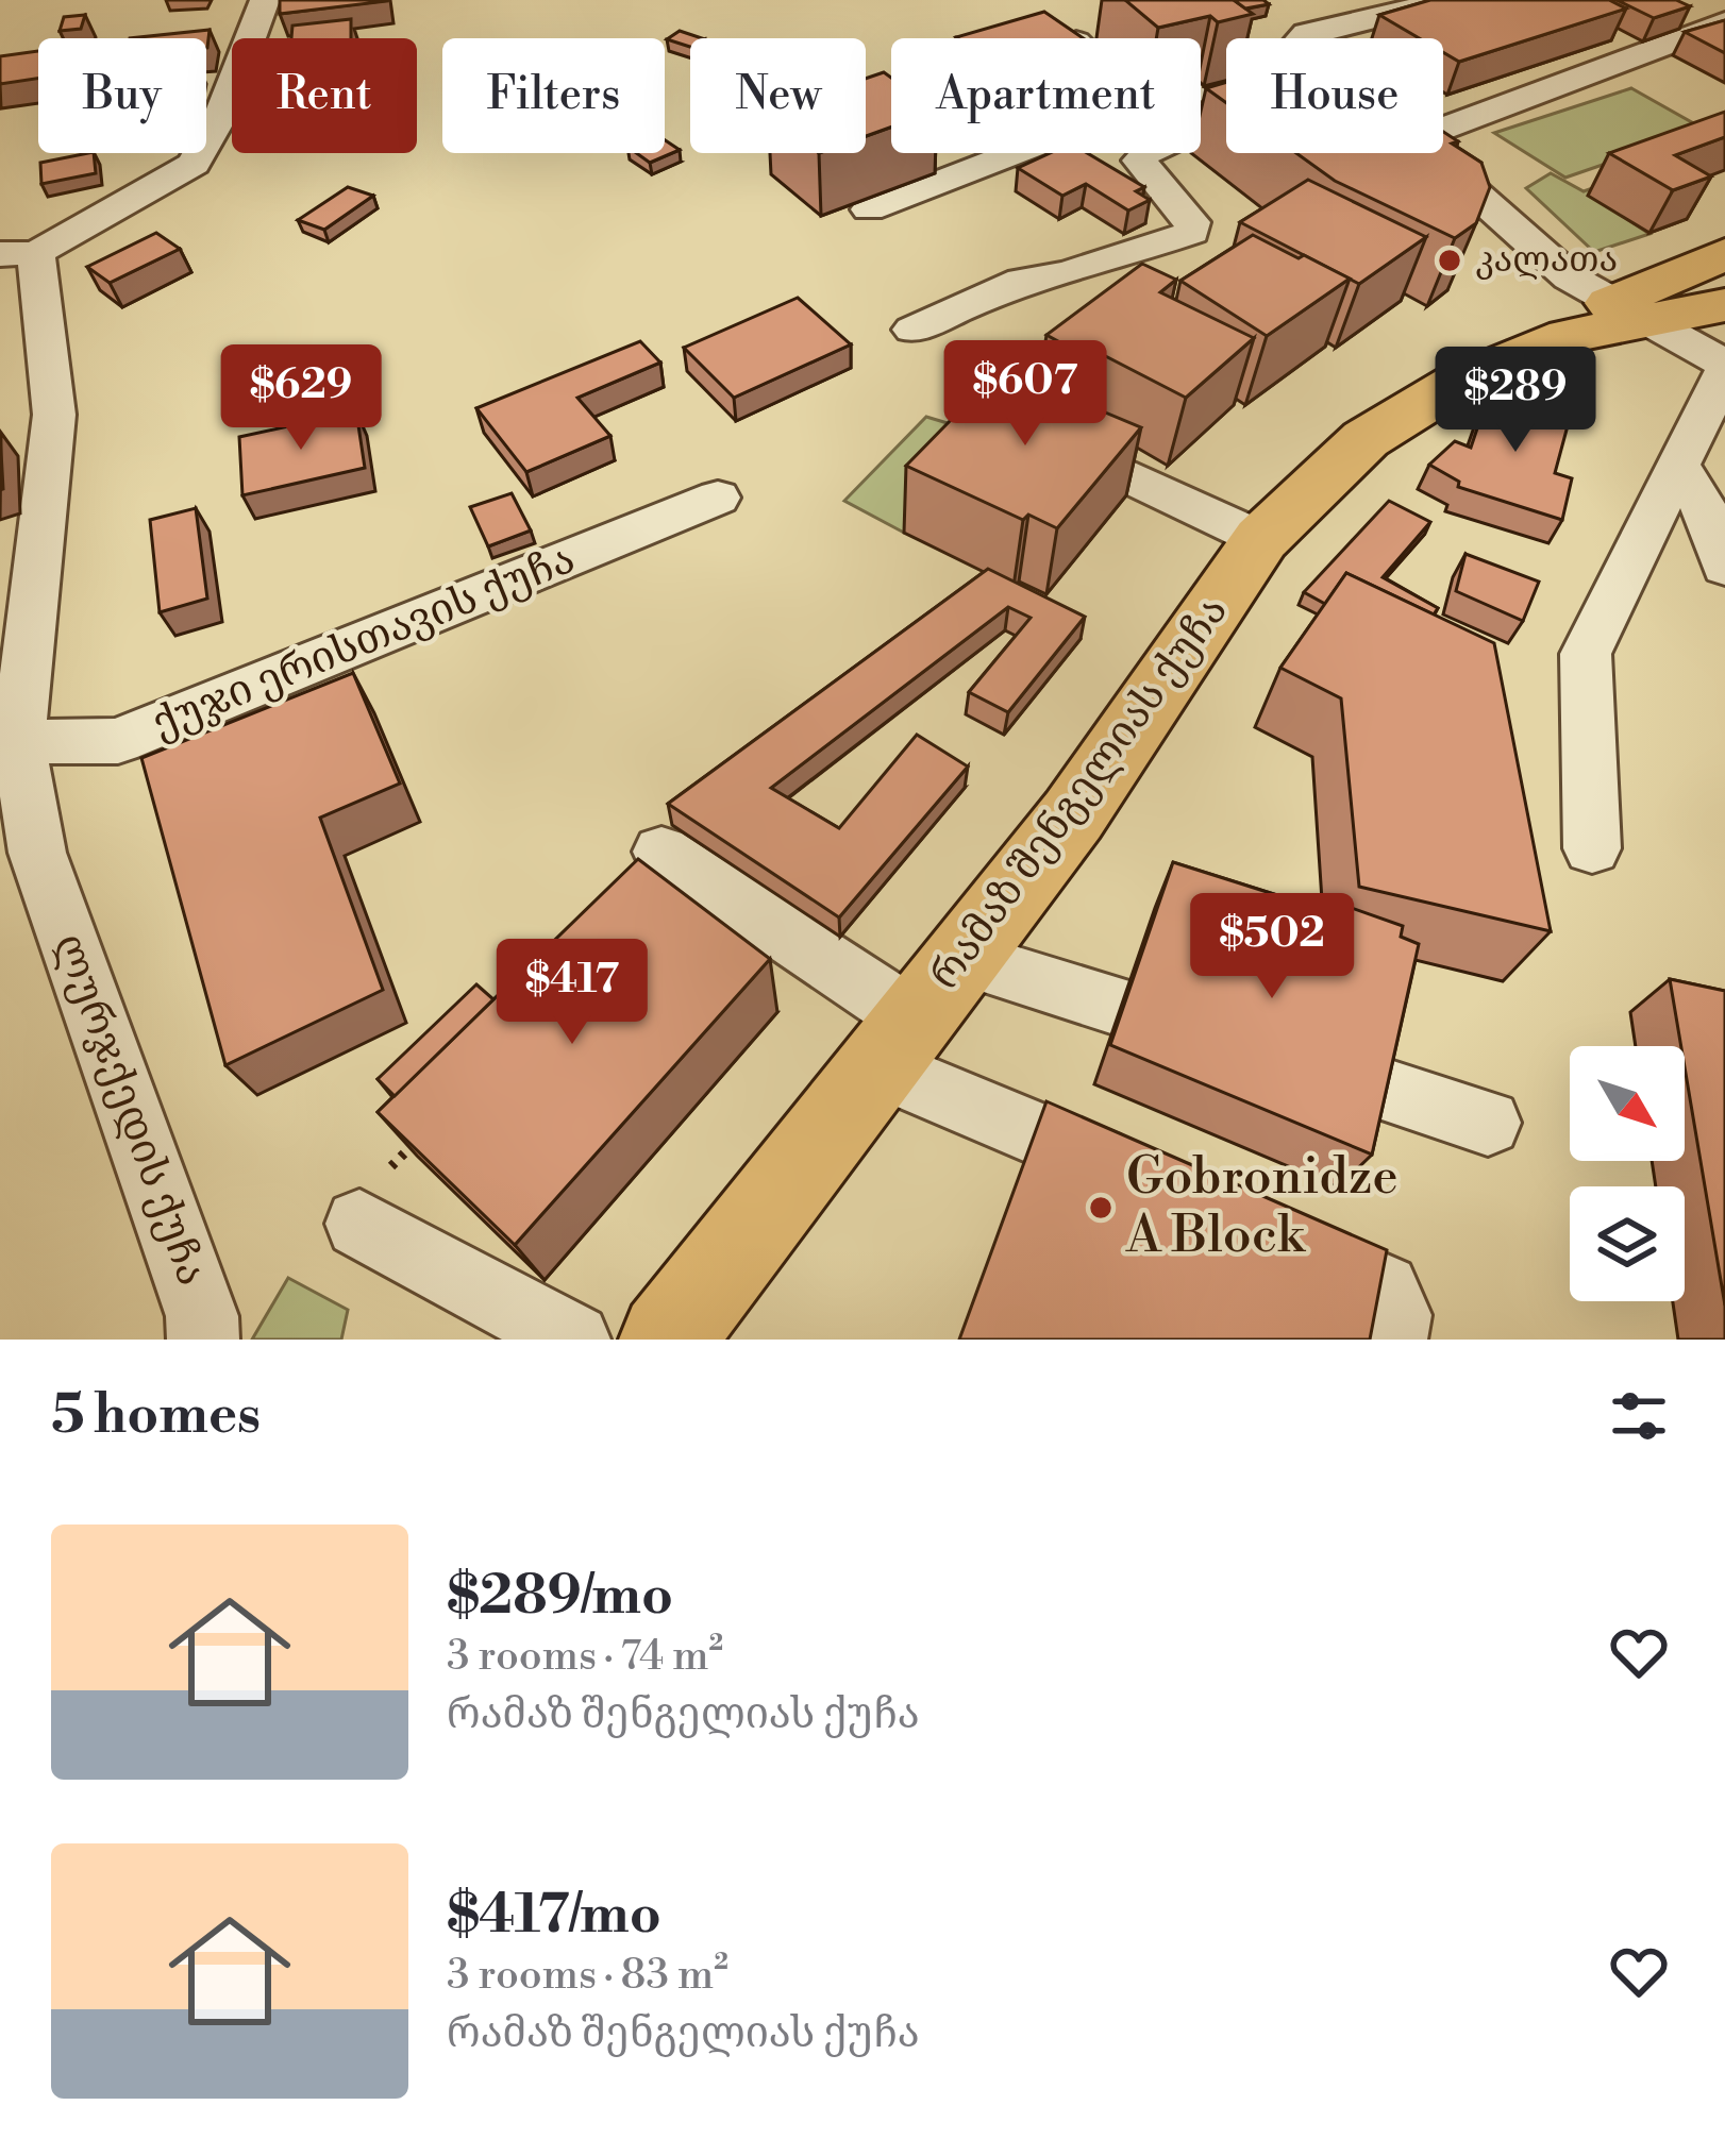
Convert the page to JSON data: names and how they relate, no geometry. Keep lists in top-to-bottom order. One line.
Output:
{"streets":{"main road":["რამაზ შენგელიას ქუჩა"],"street":["ქუჯი ერისთავის ქუჩა","ლურჯქედის ქუჩა"]},"crossings":[["ქუჯი ერისთავის ქუჩა","ლურჯქედის ქუჩა"]],"places":["კალათა","Gobronidze A Block"],"north":"bottom right","page":{"chip":["Buy","Rent","Filters","New","Apartment","House"],"price":["$607","$629","$289","$502","$417"],"heading":"5 homes","list":[{"name":"$289/mo","note":"3 rooms · 74 m² · რამაზ შენგელიას ქუჩა"},{"name":"$417/mo","note":"3 rooms · 83 m² · რამაზ შენგელიას ქუჩა"}]}}
